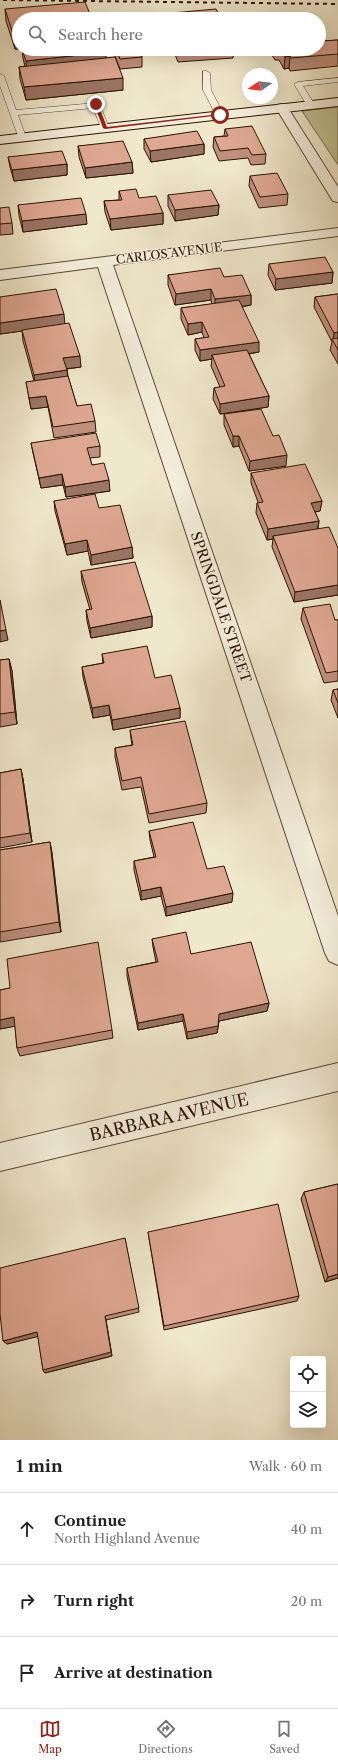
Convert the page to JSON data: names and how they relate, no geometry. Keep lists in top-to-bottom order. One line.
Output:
{"streets":{"street":["CARLOS AVENUE","SPRINGDALE STREET","BARBARA AVENUE"]},"crossings":[["CARLOS AVENUE","SPRINGDALE STREET"]],"north":"left","page":{"search":"Search here","heading":["1 min","Walk · 60 m"],"list":[["Continue","North Highland Avenue","40 m"],["Turn right","20 m"],"Arrive at destination"],"nav":["Map","Directions","Saved"]}}
